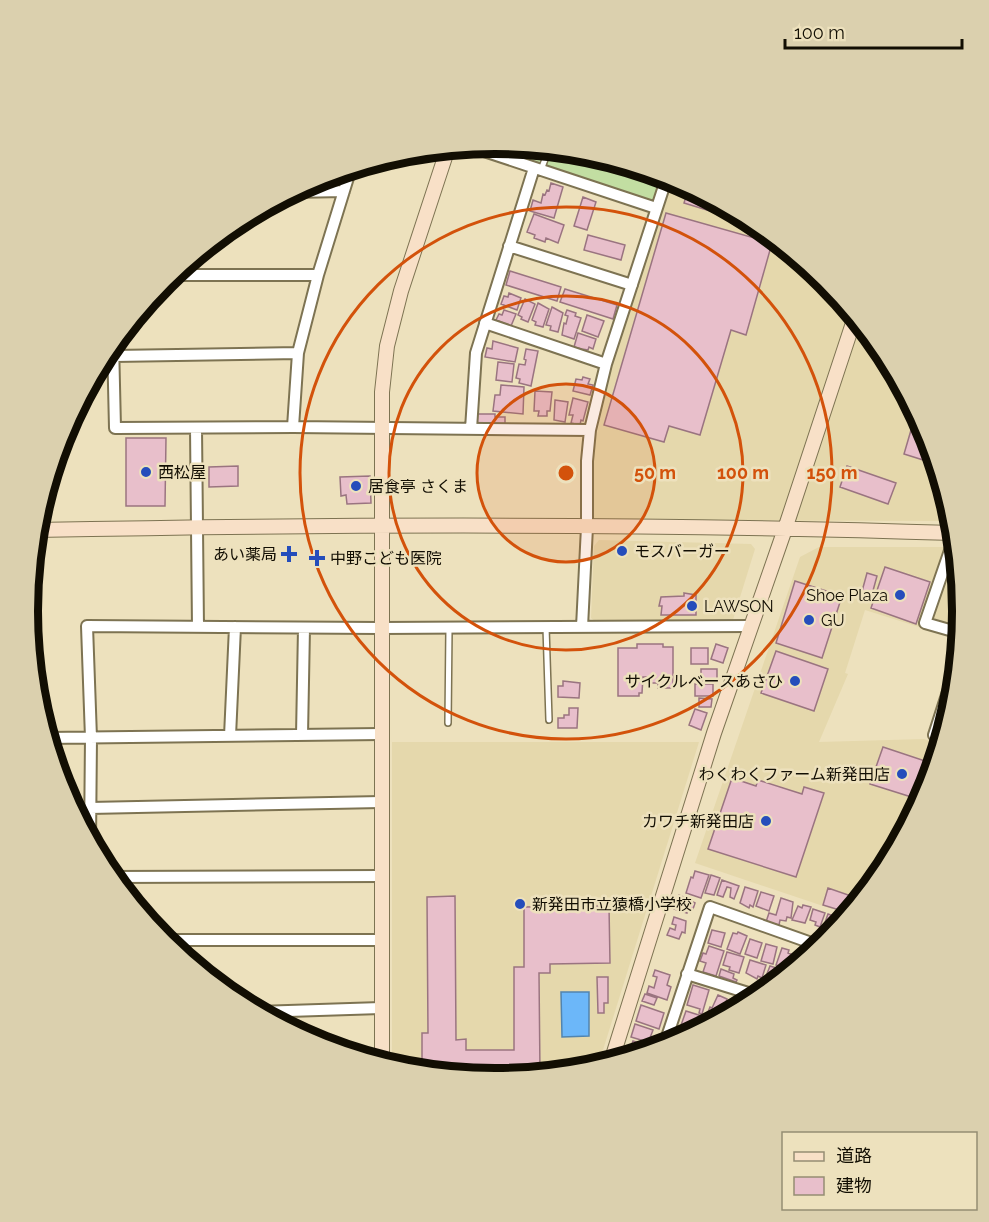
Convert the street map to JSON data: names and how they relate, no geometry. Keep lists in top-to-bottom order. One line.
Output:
{"places":{"other":["西松屋","居食亭 さくま","モスバーガー","Shoe Plaza","LAWSON","GU","サイクルベースあさひ","わくわくファーム新発田店","カワチ新発田店","新発田市立猿橋小学校"],"health":["あい薬局","中野こども医院"]},"legend":["道路","建物"],"scale_bar":"100 m","rings":["50 m","100 m","150 m"]}
